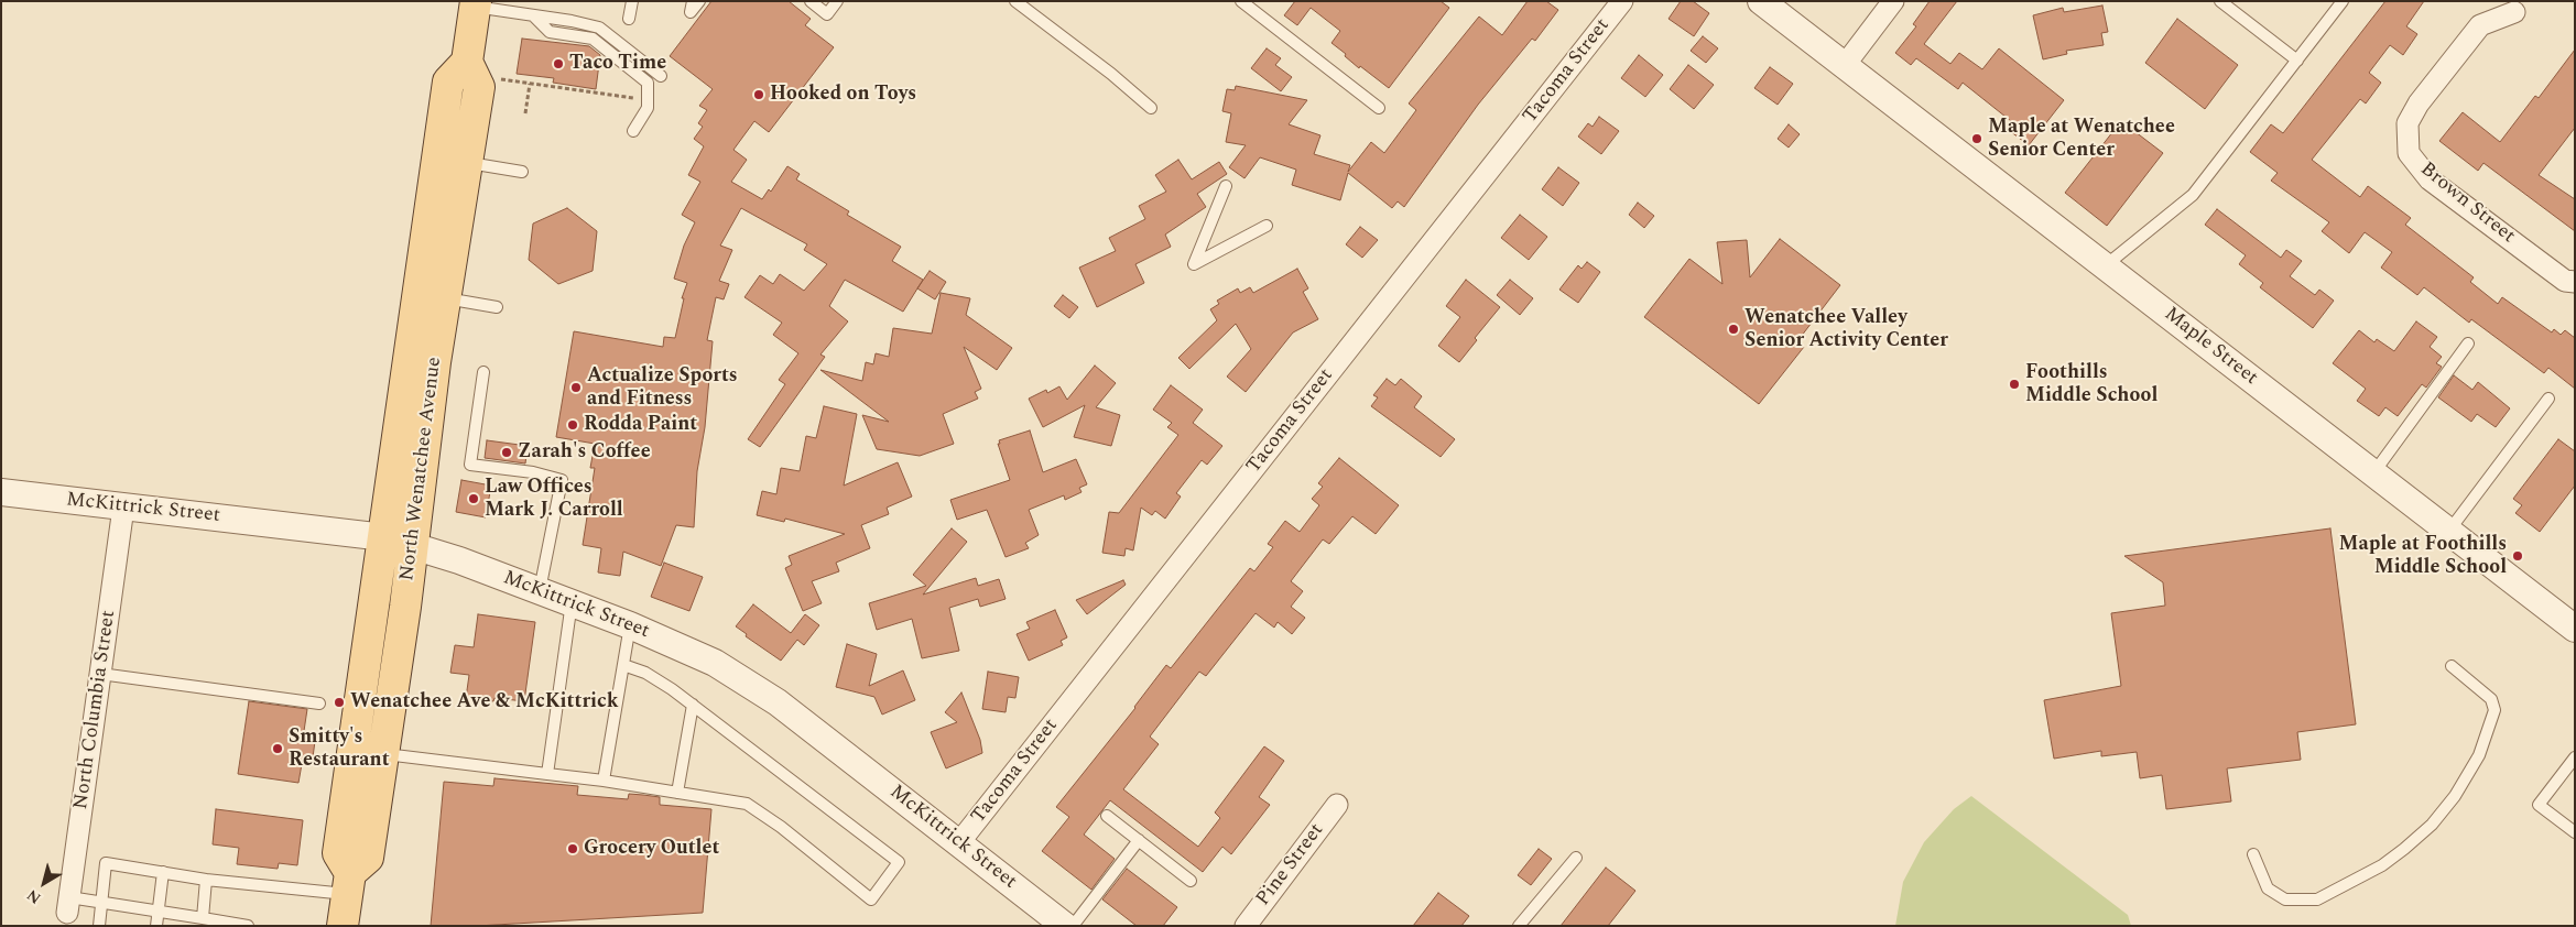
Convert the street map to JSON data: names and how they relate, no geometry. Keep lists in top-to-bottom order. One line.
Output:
{"streets":{"main road":["North Wenatchee Avenue"],"street":["Tacoma Street","Brown Street","Maple Street","McKittrick Street","North Columbia Street","Pine Street"]},"crossings":[["Tacoma Street","McKittrick Street"],["North Wenatchee Avenue","McKittrick Street"],["McKittrick Street","North Columbia Street"]],"places":["Taco Time","Hooked on Toys","Maple at Wenatchee Senior Center","Wenatchee Valley Senior Activity Center","Foothills Middle School","Actualize Sports and Fitness","Rodda Paint","Zarah's Coffee","Law Offices Mark J. Carroll","Maple at Foothills Middle School","Wenatchee Ave & McKittrick","Smitty's Restaurant","Grocery Outlet"],"north":"bottom left"}
